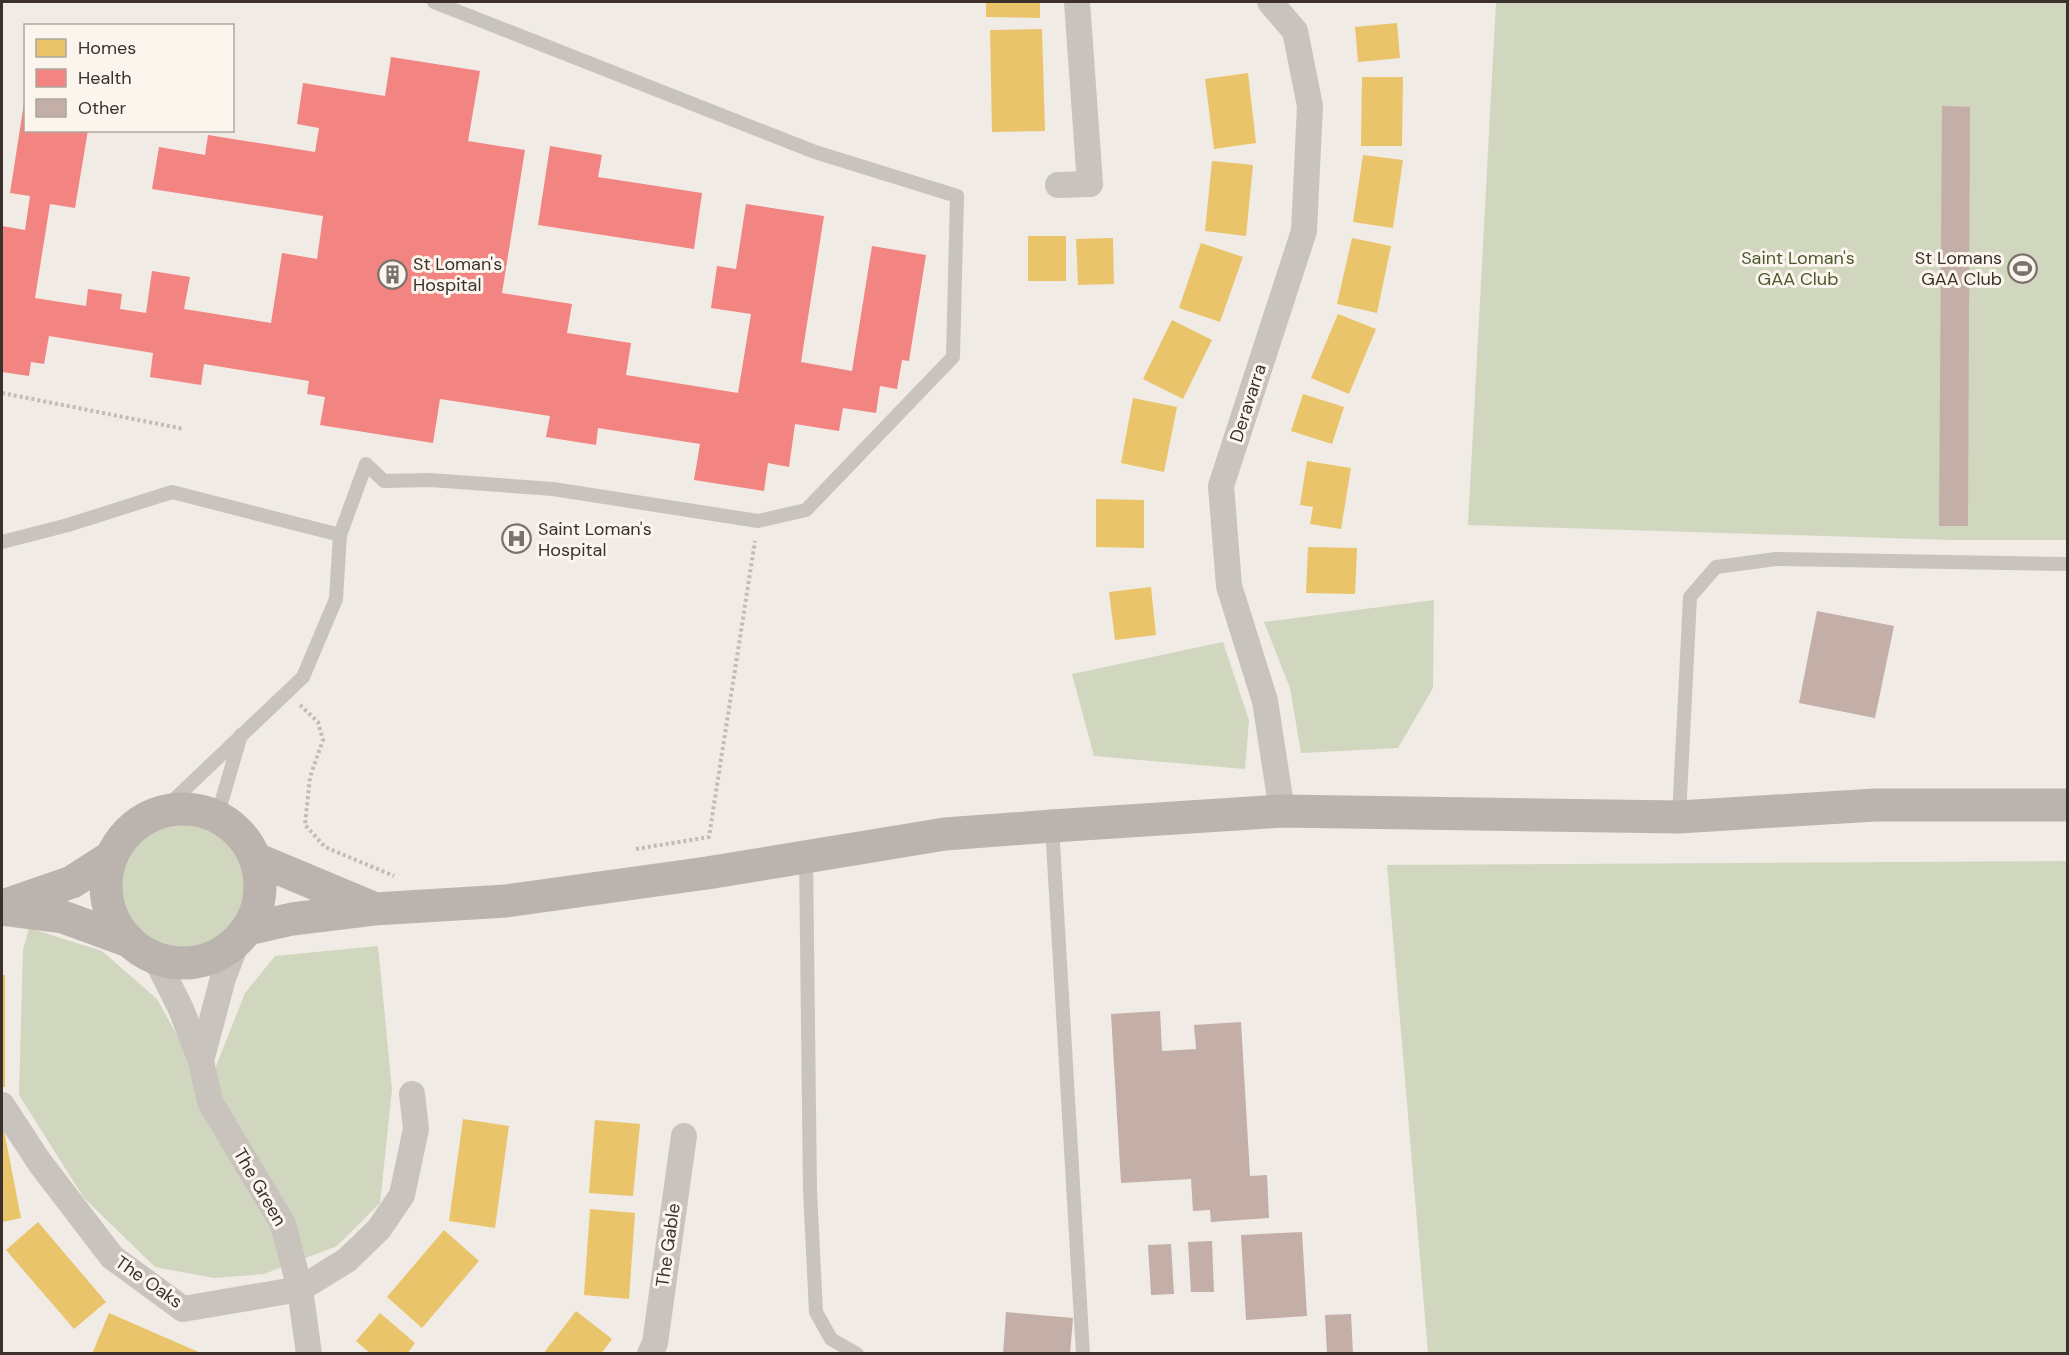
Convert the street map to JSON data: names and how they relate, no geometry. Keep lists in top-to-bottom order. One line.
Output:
{"streets":{"street":["Deravarra","The Green","The Gable","The Oaks"]},"crossings":[["The Green","The Oaks"]],"parks":["Saint Loman's GAA Club"],"places":{"sports":["St Lomans GAA Club"],"building":["St Loman's Hospital"],"hospital":["Saint Loman's Hospital"]},"legend":["Homes","Health","Other"]}
